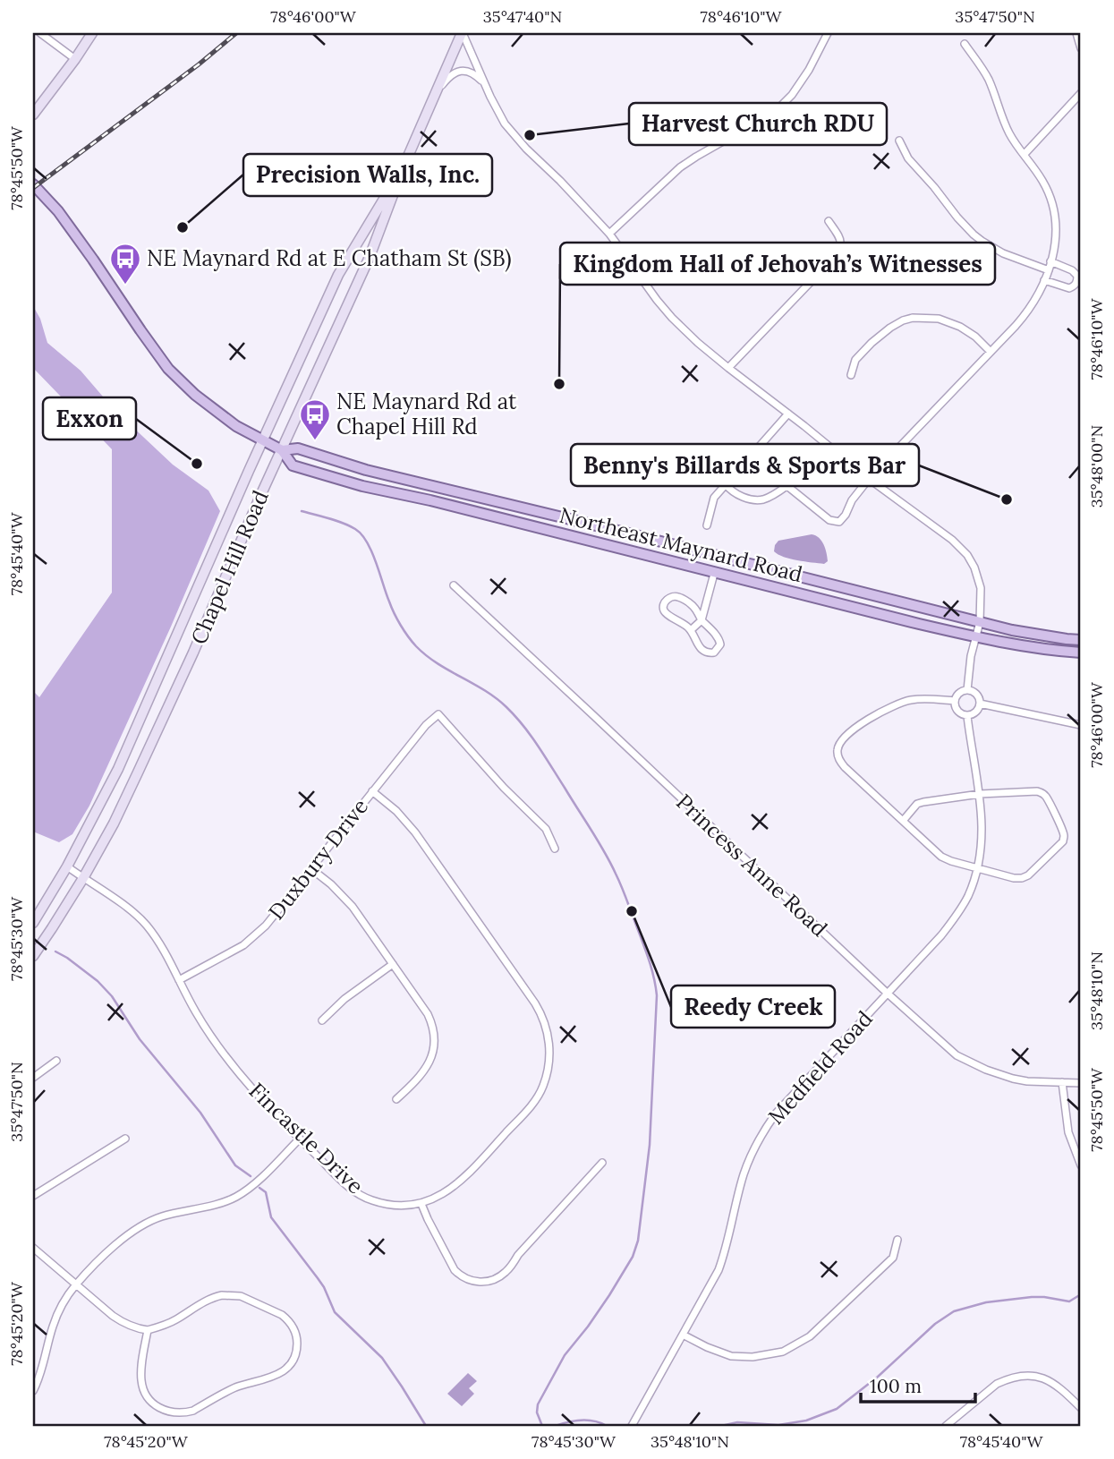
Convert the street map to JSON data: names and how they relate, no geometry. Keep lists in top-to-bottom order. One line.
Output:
{"streets":{"main road":["Northeast Maynard Road","Chapel Hill Road"],"street":["Duxbury Drive","Princess Anne Road","Medfield Road","Fincastle Drive"]},"crossings":[["Northeast Maynard Road","Chapel Hill Road"],["Chapel Hill Road","Fincastle Drive"],["Duxbury Drive","Fincastle Drive"],["Princess Anne Road","Medfield Road"]],"places":{"other":["Harvest Church RDU","Precision Walls, Inc.","Kingdom Hall of Jehovah’s Witnesses","Exxon","Benny's Billards & Sports Bar","Reedy Creek"],"bus stop":["NE Maynard Rd at E Chatham St (SB)","NE Maynard Rd at Chapel Hill Rd"]},"scale_bar":"100 m","coordinates":["78°46'00\"W","35°47'40\"N","78°46'10\"W","35°47'50\"N","78°45'50\"W","35°48'00\"N","78°45'40\"W","78°45'30\"W","35°48'10\"N","78°45'20\"W"]}
